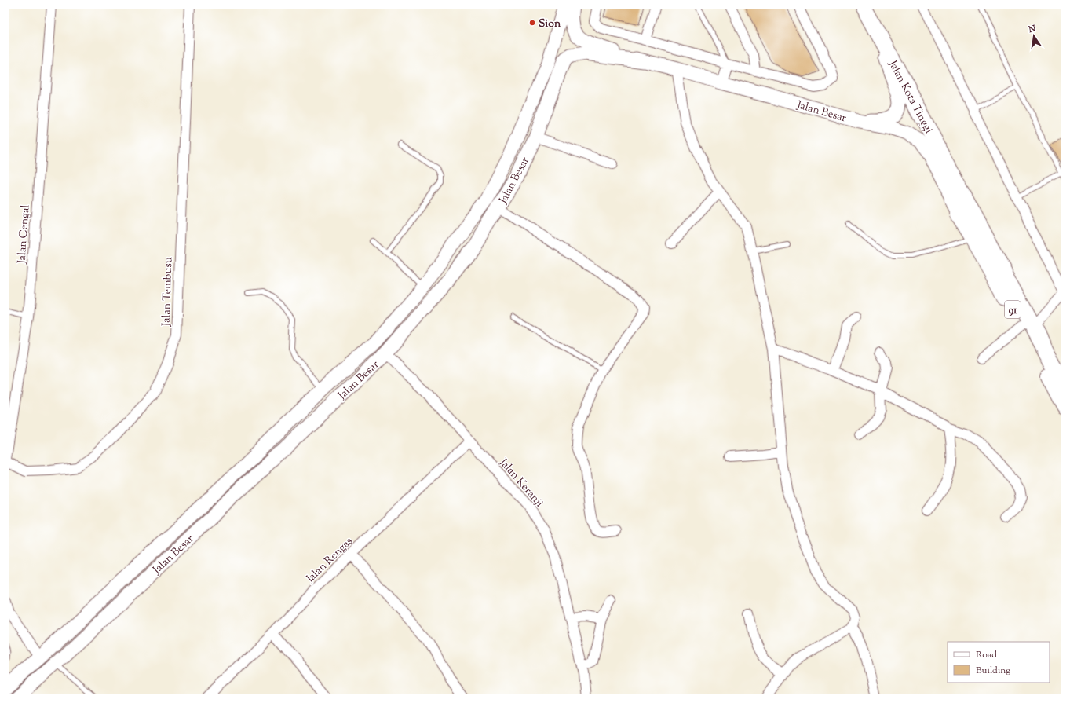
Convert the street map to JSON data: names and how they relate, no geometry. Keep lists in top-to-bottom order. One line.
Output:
{"streets":{"highway":["Jalan Kota Tinggi","91"],"main road":["Jalan Besar"],"street":["Jalan Cengal","Jalan Tembusu","Jalan Keranji","Jalan Rengas"]},"crossings":[["Jalan Kota Tinggi","91"],["Jalan Besar","91"],["Jalan Besar","Jalan Keranji"],["Jalan Cengal","Jalan Tembusu"],["Jalan Keranji","Jalan Rengas"]],"places":["Sion"],"legend":["Road","Building"],"north":"top"}
